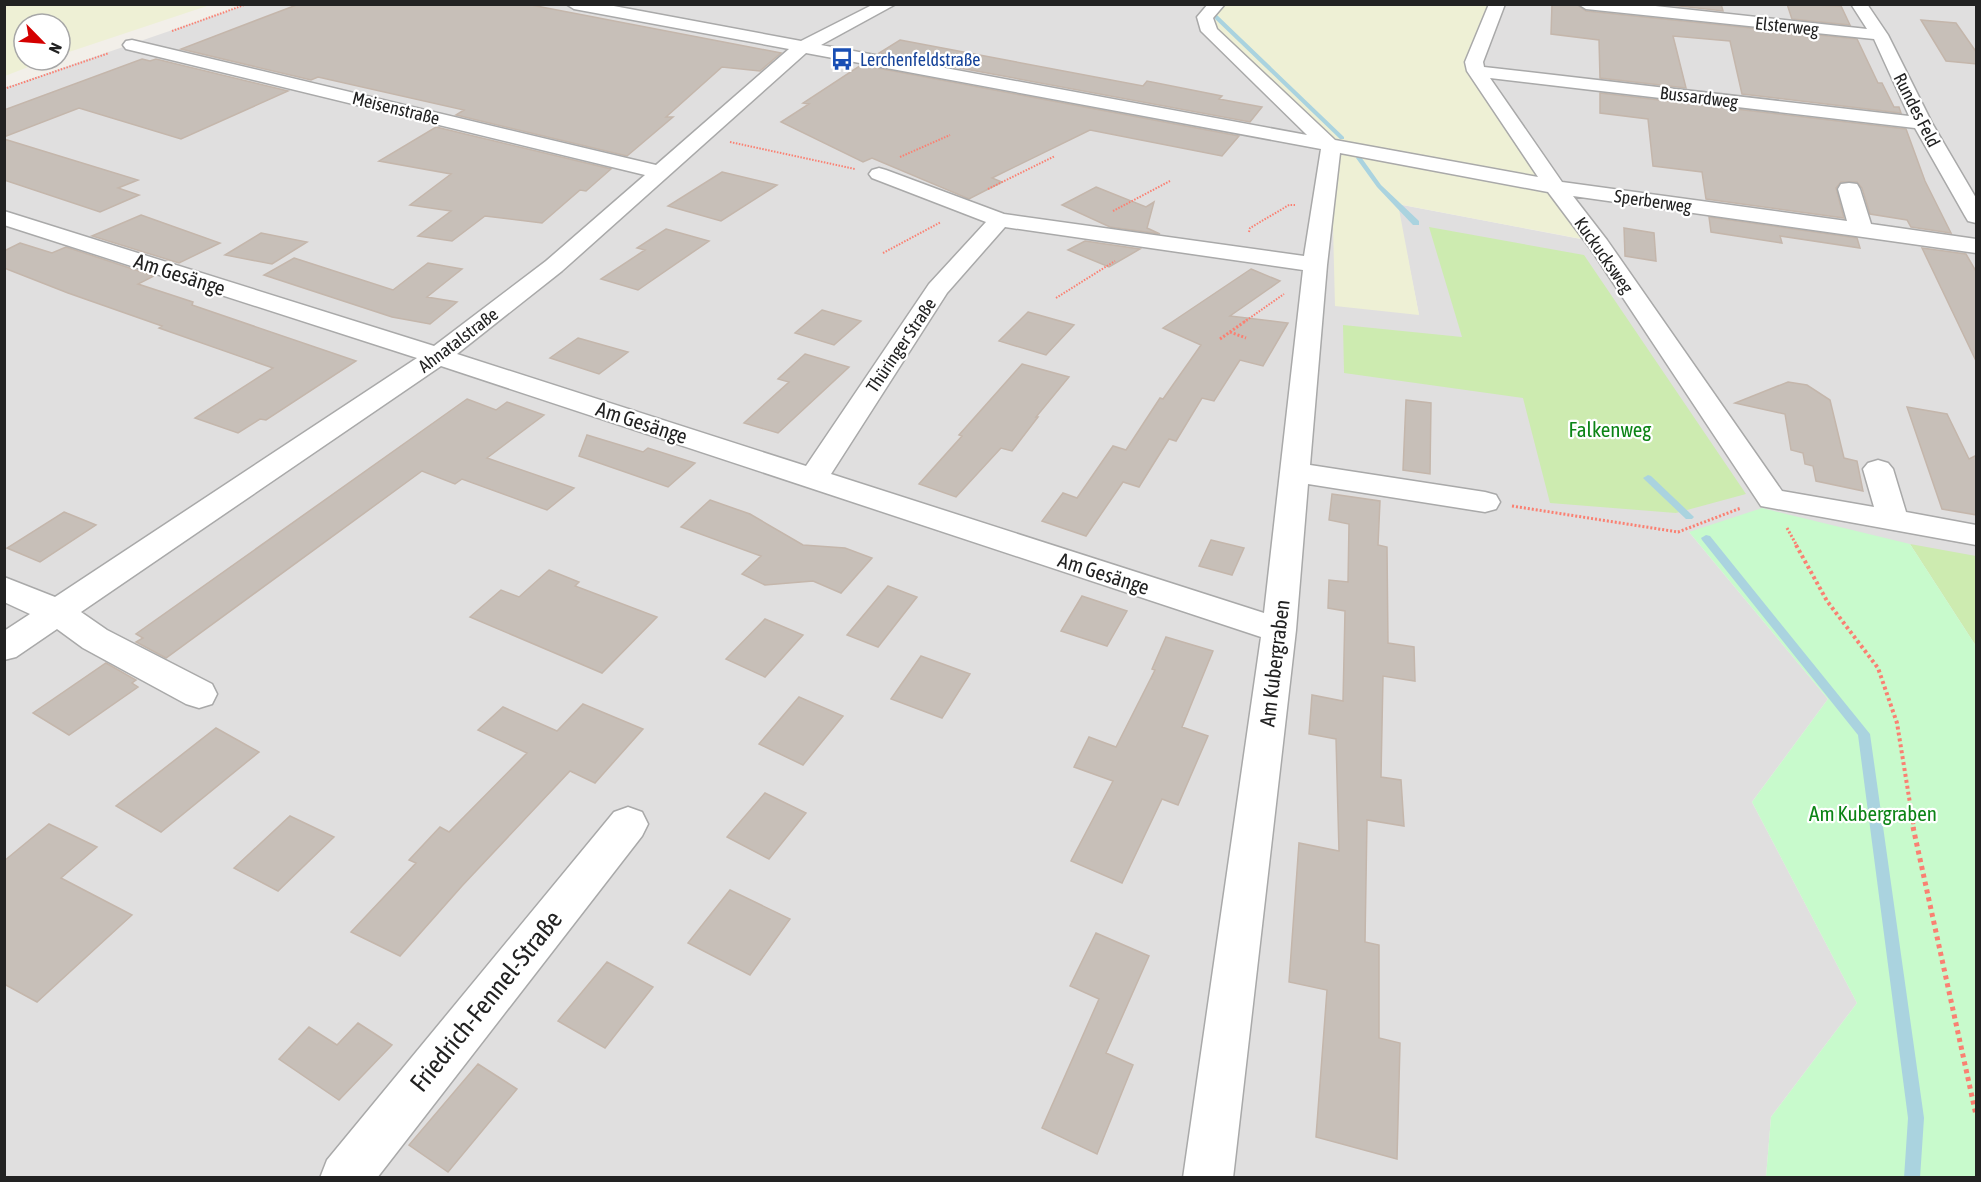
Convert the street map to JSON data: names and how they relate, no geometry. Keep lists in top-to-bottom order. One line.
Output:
{"streets":{"street":["Elsterweg","Bussardweg","Meisenstraße","Rundes Feld","Sperberweg","Kuckucksweg","Am Gesänge","Ahnatalstraße","Thüringer Straße","Am Kubergraben","Friedrich-Fennel-Straße"]},"crossings":[["Elsterweg","Rundes Feld"],["Bussardweg","Rundes Feld"],["Bussardweg","Kuckucksweg"],["Meisenstraße","Ahnatalstraße"],["Sperberweg","Kuckucksweg"],["Sperberweg","Am Kubergraben"],["Am Gesänge","Ahnatalstraße"],["Am Gesänge","Thüringer Straße"],["Am Gesänge","Am Kubergraben"]],"parks":["Falkenweg","Am Kubergraben"],"places":{"bus stop":["Lerchenfeldstraße"]},"north":"bottom right"}
